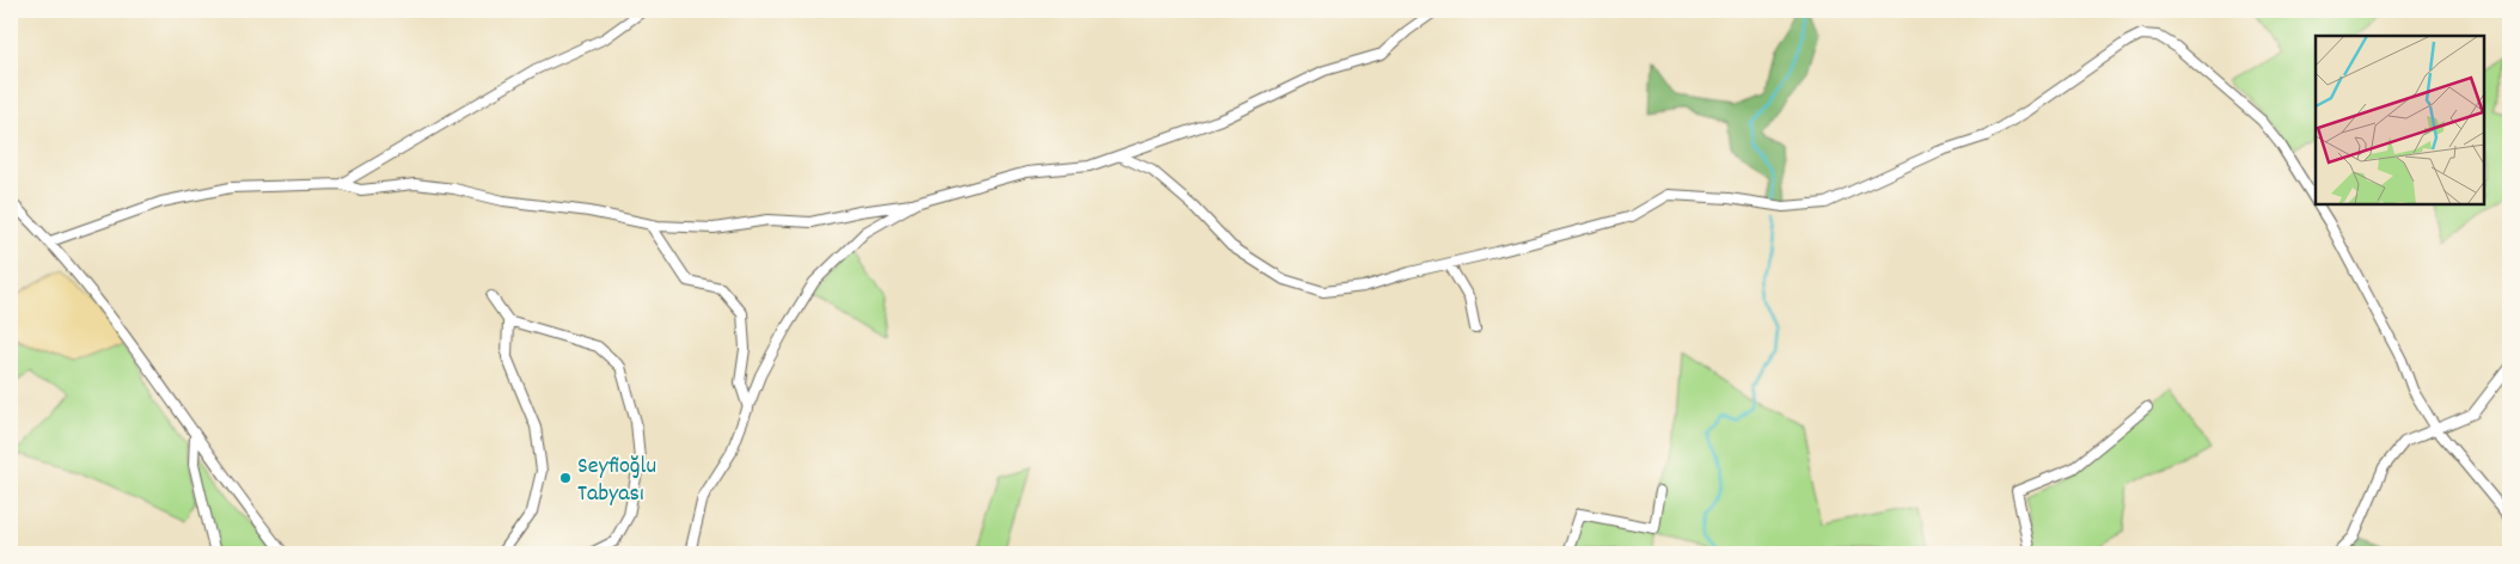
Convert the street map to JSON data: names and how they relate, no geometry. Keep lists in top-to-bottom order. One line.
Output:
{"places":["Seyfioğlu Tabyası"]}
